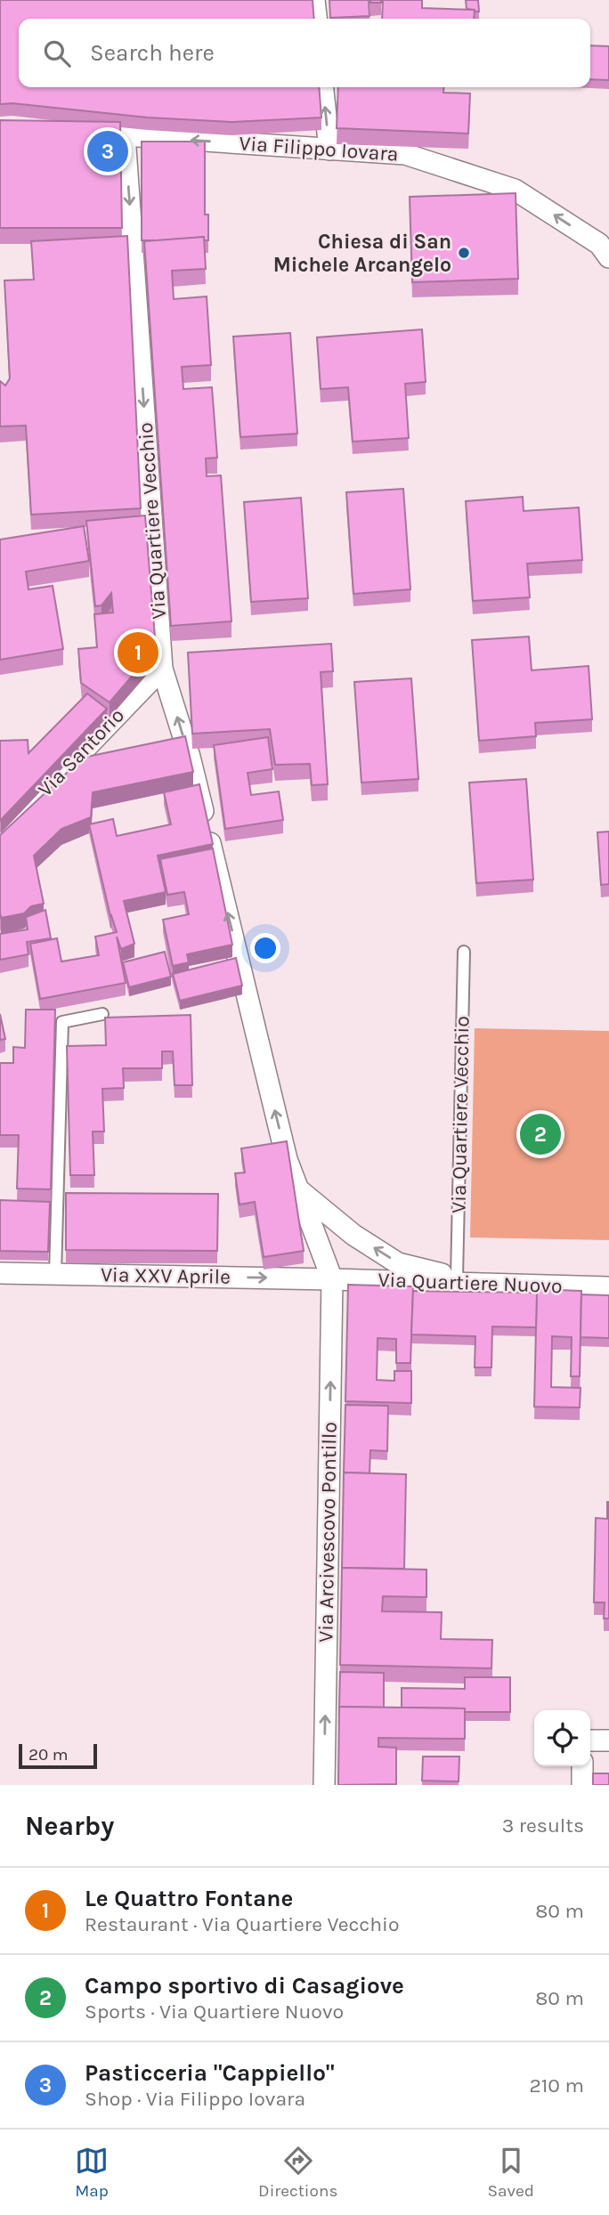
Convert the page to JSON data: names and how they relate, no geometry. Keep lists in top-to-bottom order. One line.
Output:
{"streets":{"street":["Via Filippo Iovara","Via Quartiere Vecchio","Via Santorio","Via XXV Aprile","Via Quartiere Nuovo","Via Arcivescovo Pontillo"]},"crossings":[["Via Filippo Iovara","Via Quartiere Vecchio"],["Via Quartiere Vecchio","Via Santorio"],["Via Quartiere Vecchio","Via XXV Aprile"],["Via Quartiere Vecchio","Via Quartiere Nuovo"],["Via Quartiere Vecchio","Via Arcivescovo Pontillo"],["Via XXV Aprile","Via Quartiere Nuovo"],["Via XXV Aprile","Via Arcivescovo Pontillo"],["Via Quartiere Nuovo","Via Arcivescovo Pontillo"]],"one_way":["Via Filippo Iovara","Via XXV Aprile","Via Arcivescovo Pontillo"],"places":["Chiesa di San Michele Arcangelo"],"scale_bar":"20 m","page":{"search":"Search here","pins":["3","1","2"],"scale":"20 m","heading":["Nearby","3 results"],"list":[{"mark":"1","name":"Le Quattro Fontane","note":"Restaurant · Via Quartiere Vecchio","value":"80 m"},{"mark":"2","name":"Campo sportivo di Casagiove","note":"Sports · Via Quartiere Nuovo","value":"80 m"},{"mark":"3","name":"Pasticceria \"Cappiello\"","note":"Shop · Via Filippo Iovara","value":"210 m"}],"nav":["Map","Directions","Saved"]}}
